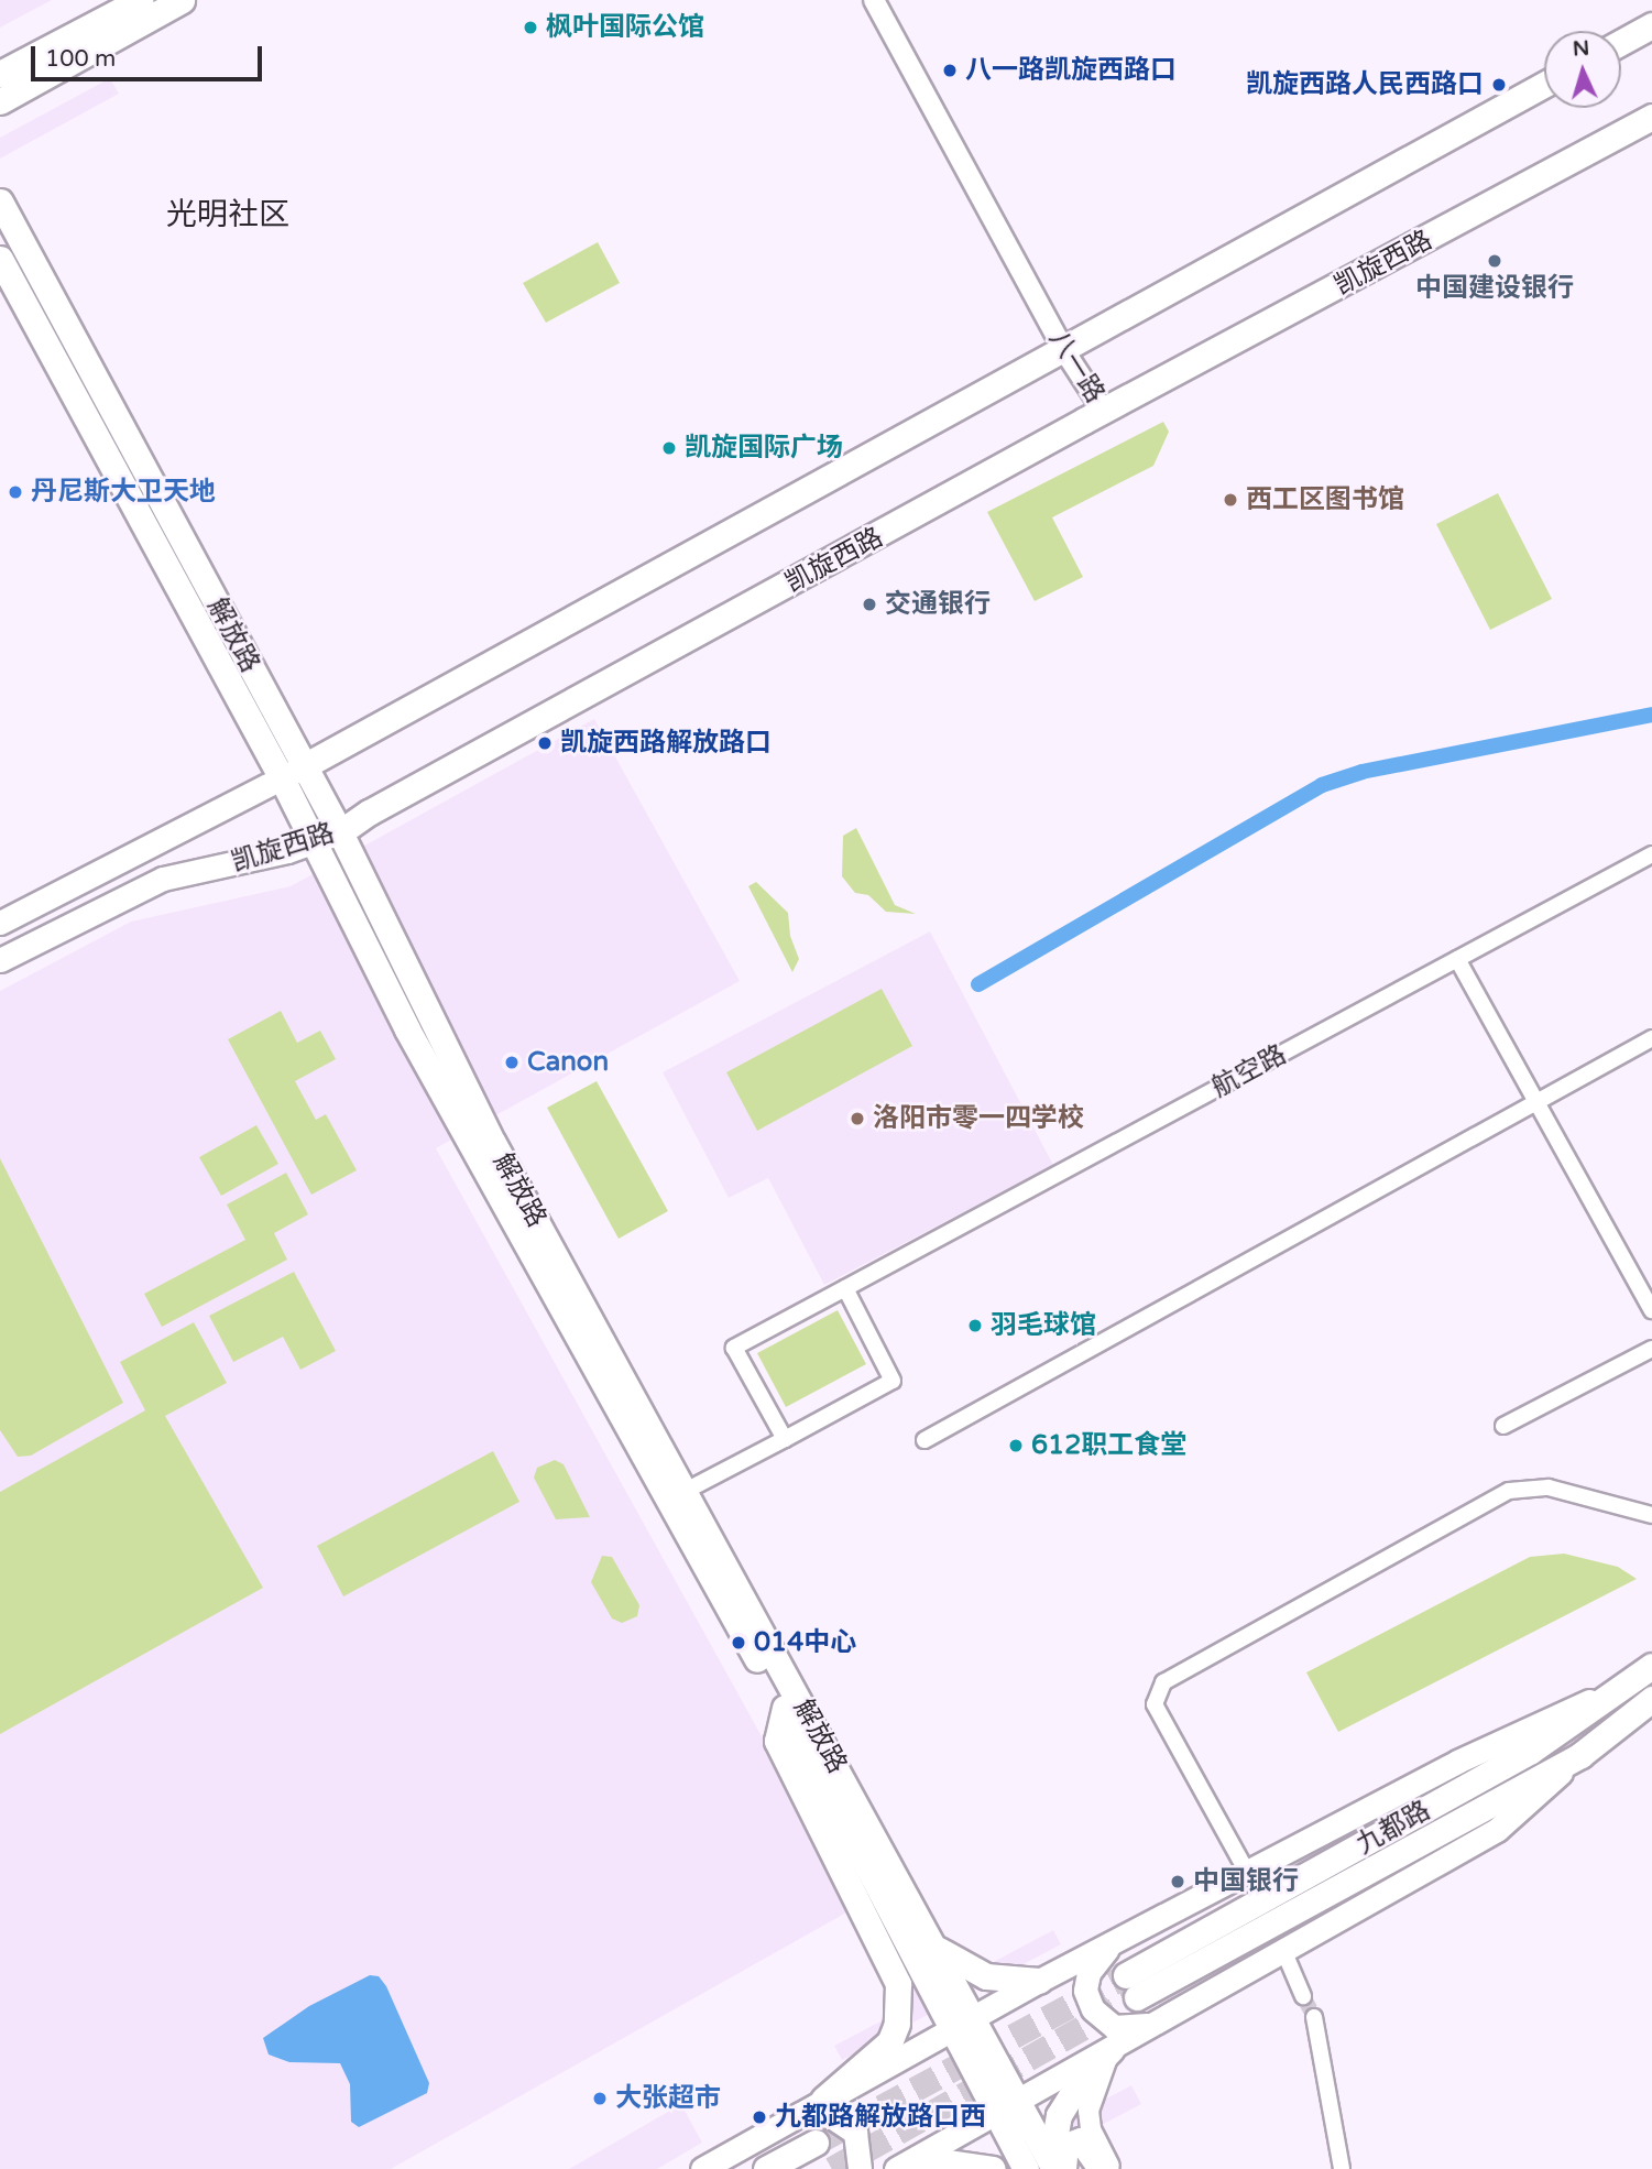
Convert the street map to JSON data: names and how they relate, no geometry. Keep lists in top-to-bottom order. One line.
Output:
{"streets":{"main road":["凯旋西路","解放路","九都路"],"street":["八一路","航空路"]},"crossings":[["凯旋西路","八一路"],["凯旋西路","解放路"]],"districts":["光明社区"],"places":["枫叶国际公馆","八一路凯旋西路口","凯旋西路人民西路口","中国建设银行","凯旋国际广场","丹尼斯大卫天地","西工区图书馆","交通银行","凯旋西路解放路口","Canon","洛阳市零一四学校","羽毛球馆","612职工食堂","014中心","中国银行","大张超市","九都路解放路口西"],"scale_bar":"100 m","north":"top"}
